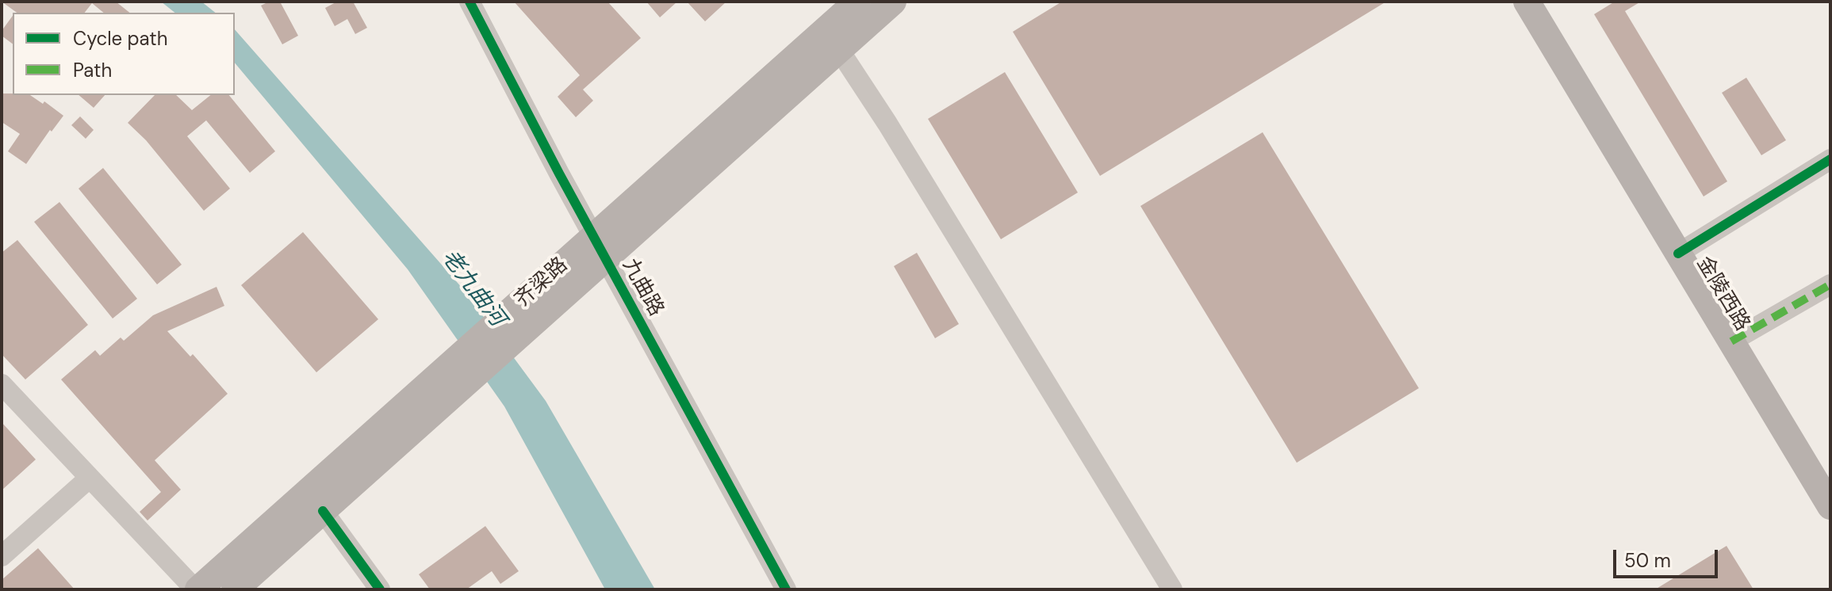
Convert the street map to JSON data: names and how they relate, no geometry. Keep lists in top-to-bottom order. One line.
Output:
{"streets":{"main road":["齐梁路","金陵西路"],"street":["九曲路"]},"crossings":[["齐梁路","九曲路"]],"water":["老九曲河"],"legend":["Cycle path","Path"],"scale_bar":"50 m"}
